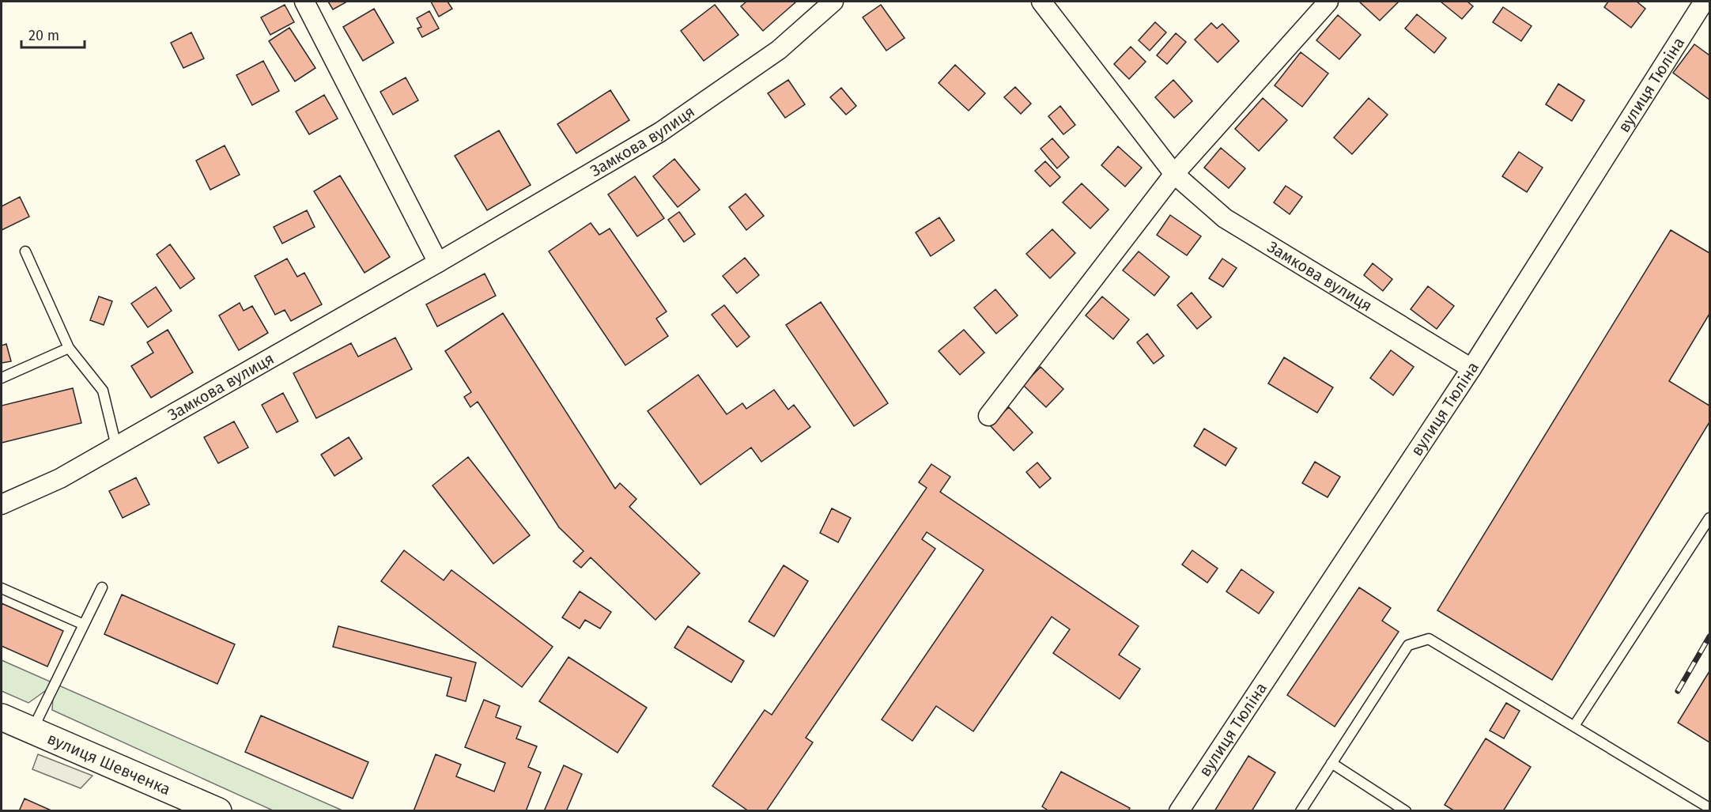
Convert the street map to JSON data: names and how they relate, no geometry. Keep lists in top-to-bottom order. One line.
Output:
{"streets":{"main road":["вулиця Шевченка"],"street":["вулиця Тюліна","Замкова вулиця"]},"crossings":[["вулиця Тюліна","Замкова вулиця"]],"scale_bar":"20 m"}
